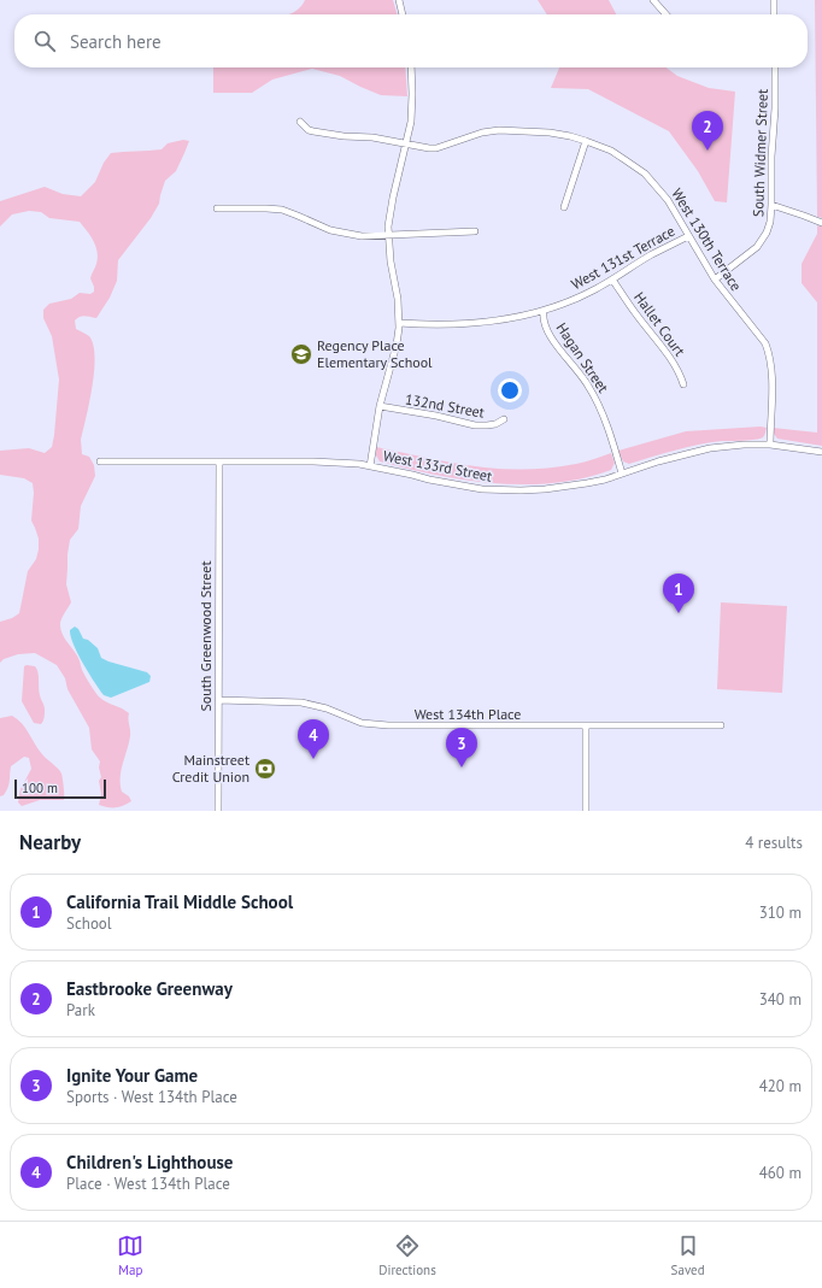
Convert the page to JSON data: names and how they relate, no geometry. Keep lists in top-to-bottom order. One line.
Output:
{"streets":{"street":["South Widmer Street","West 130th Terrace","West 131st Terrace","Hallet Court","Hagan Street","132nd Street","West 133rd Street","South Greenwood Street","West 134th Place"]},"crossings":[["South Widmer Street","West 130th Terrace"],["West 130th Terrace","West 131st Terrace"],["West 130th Terrace","West 133rd Street"],["West 131st Terrace","Hallet Court"],["West 131st Terrace","Hagan Street"],["Hagan Street","West 133rd Street"],["West 133rd Street","South Greenwood Street"],["South Greenwood Street","West 134th Place"]],"places":{"school or university":["Regency Place Elementary School"],"bank":["Mainstreet Credit Union"]},"scale_bar":"100 m","page":{"search":"Search here","pins":["2","1","4","3"],"scale":"100 m","heading":["Nearby","4 results"],"list":[{"mark":"1","name":"California Trail Middle School","note":"School","value":"310 m"},{"mark":"2","name":"Eastbrooke Greenway","note":"Park","value":"340 m"},{"mark":"3","name":"Ignite Your Game","note":"Sports · West 134th Place","value":"420 m"},{"mark":"4","name":"Children's Lighthouse","note":"Place · West 134th Place","value":"460 m"}],"nav":["Map","Directions","Saved"]}}
